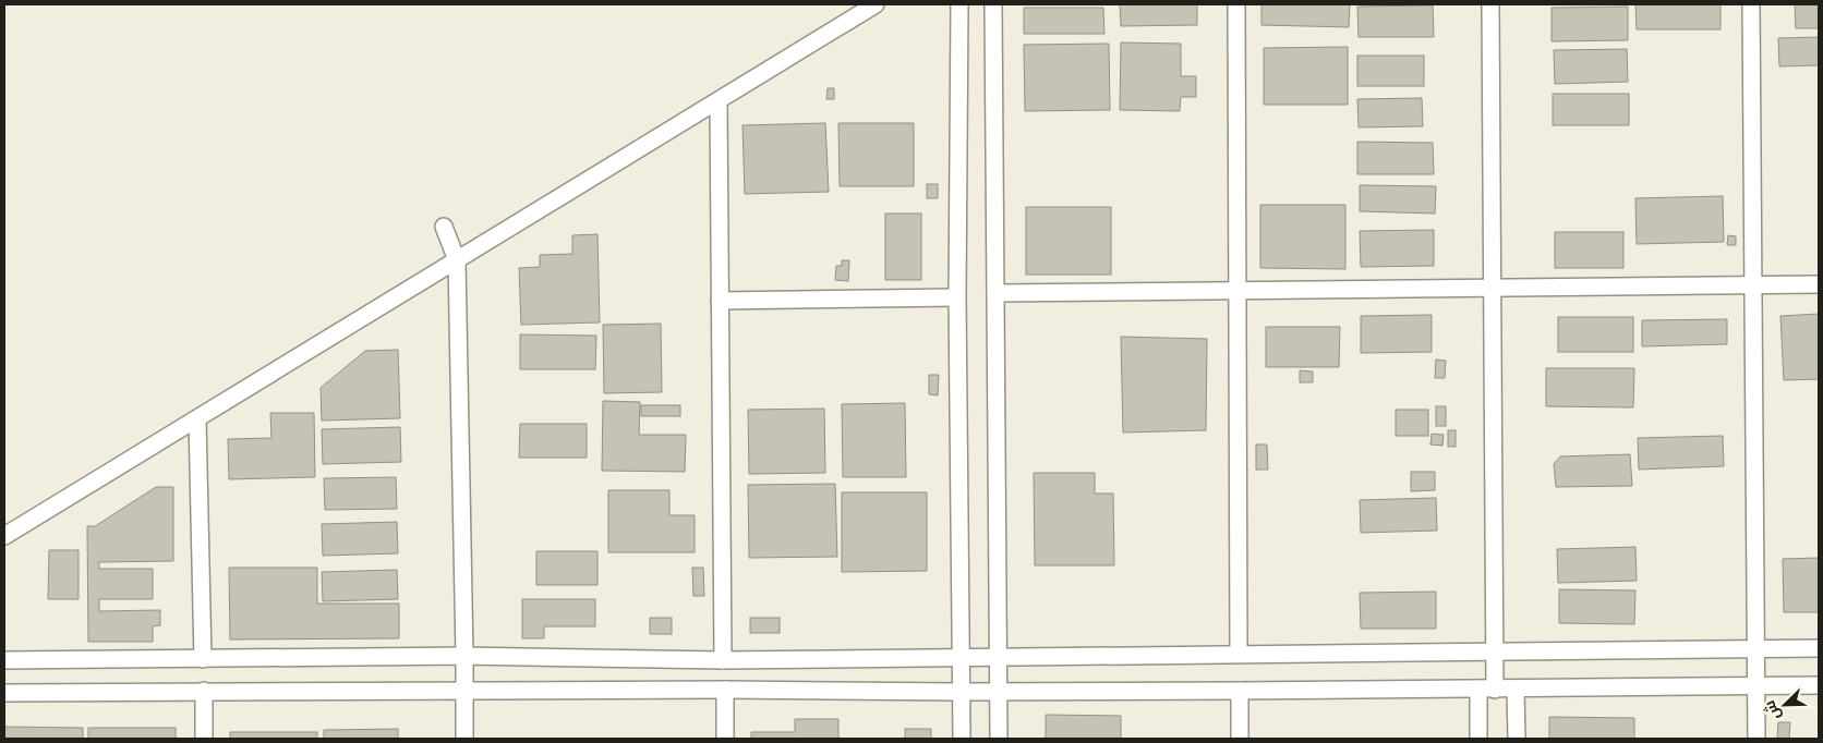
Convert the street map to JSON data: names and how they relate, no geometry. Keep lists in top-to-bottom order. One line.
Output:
{"north":"bottom left"}
